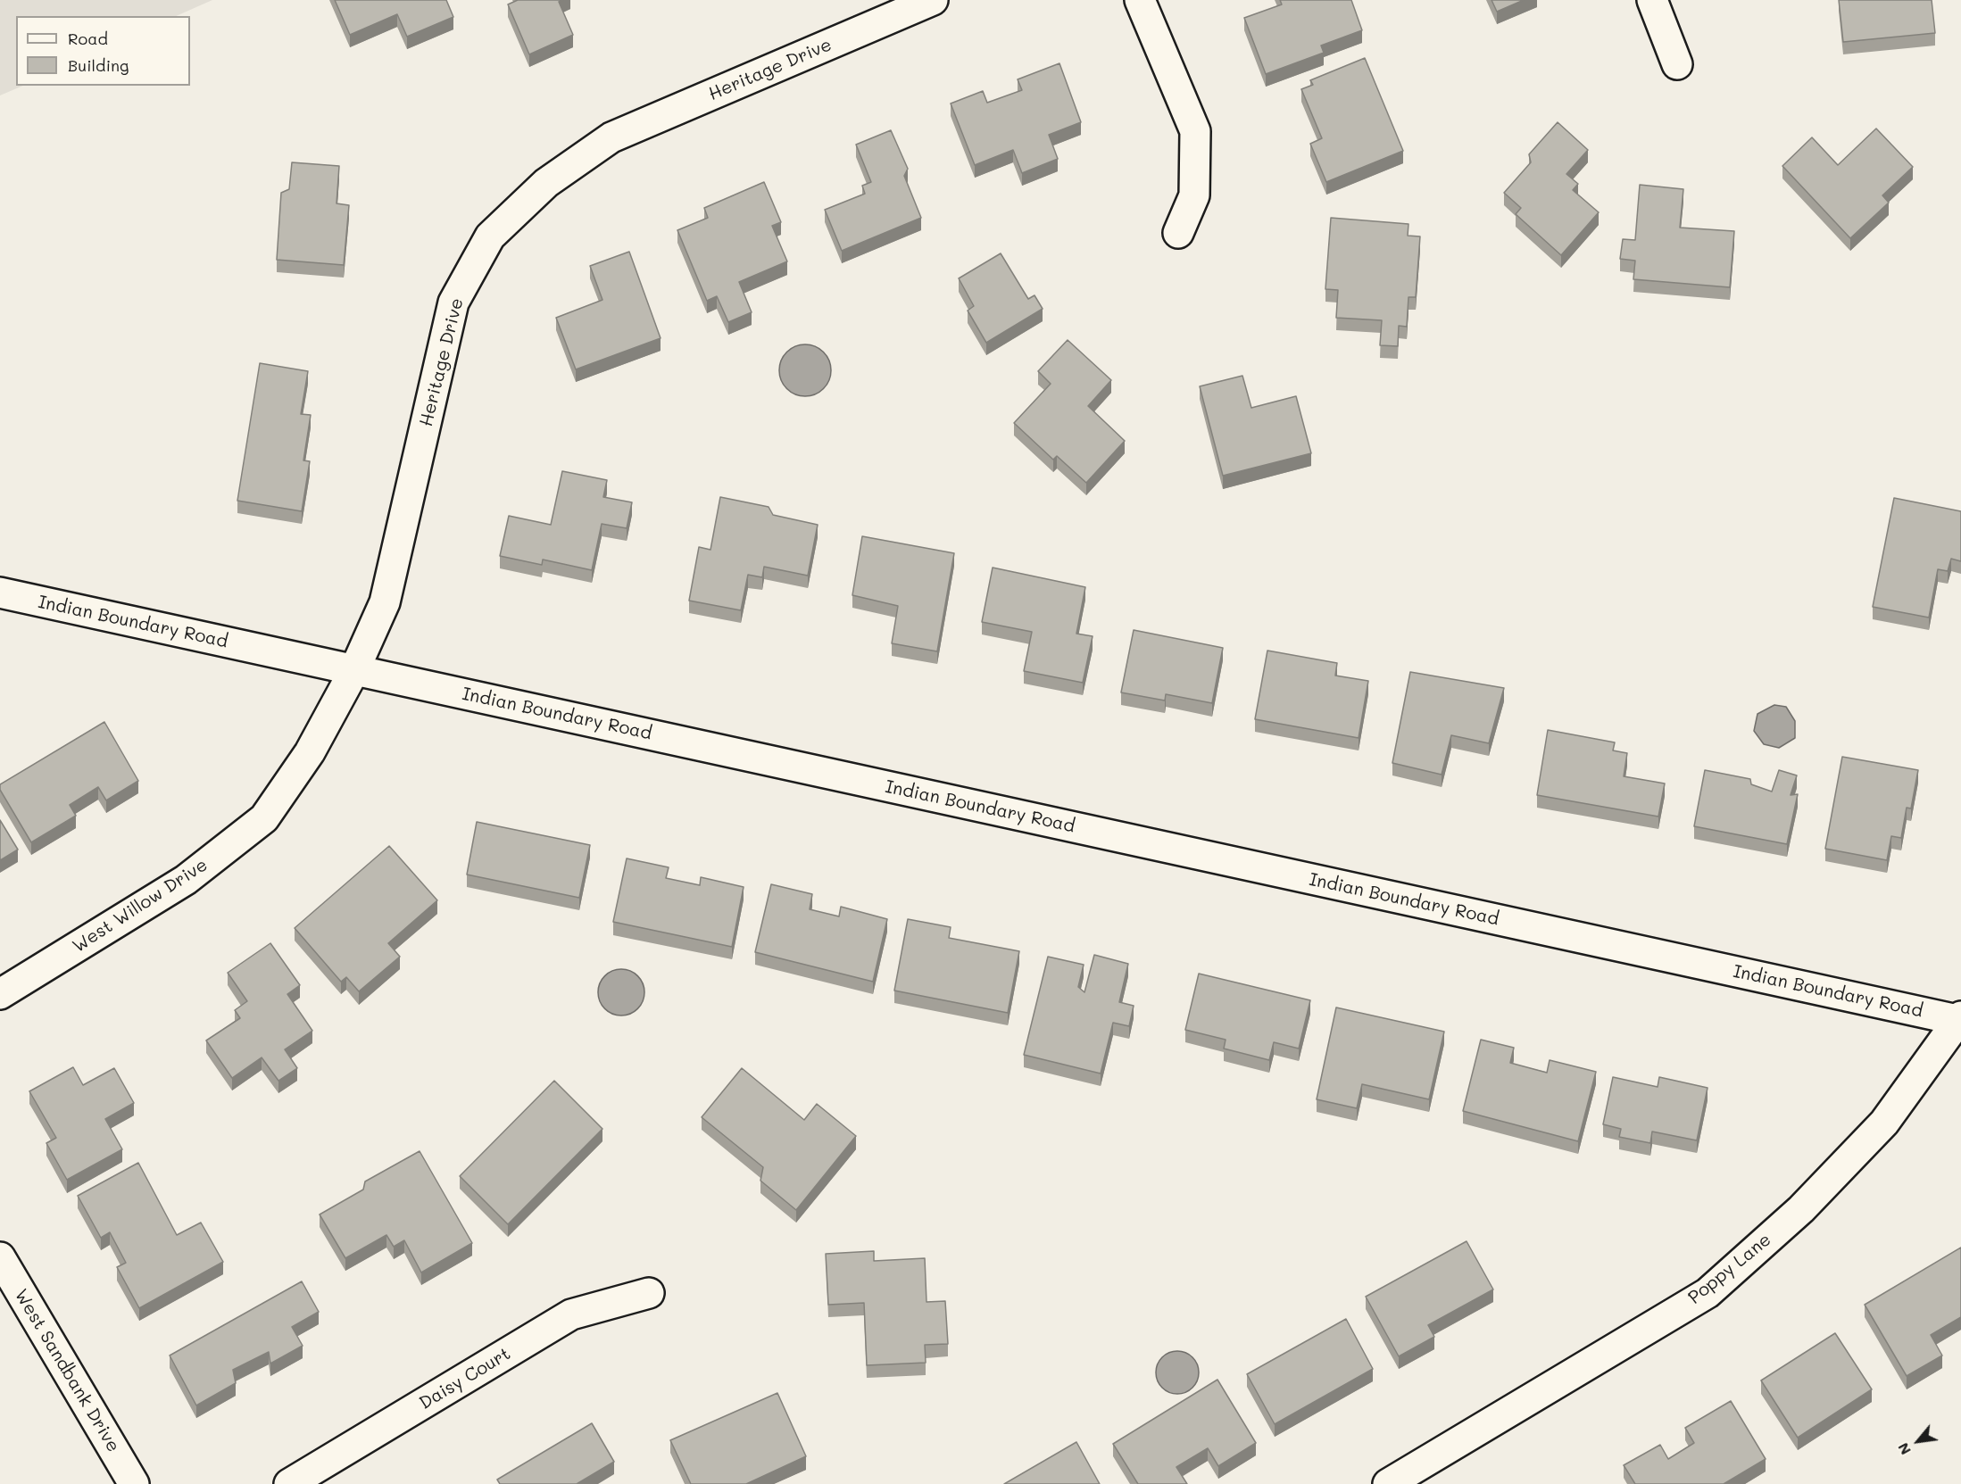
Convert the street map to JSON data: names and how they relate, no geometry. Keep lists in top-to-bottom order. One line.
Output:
{"streets":{"street":["Heritage Drive","Indian Boundary Road","West Willow Drive","Poppy Lane","West Sandbank Drive","Daisy Court"]},"crossings":[["Heritage Drive","Indian Boundary Road"],["Heritage Drive","West Willow Drive"],["Indian Boundary Road","West Willow Drive"],["Indian Boundary Road","Poppy Lane"]],"legend":["Road","Building"],"north":"bottom left"}
